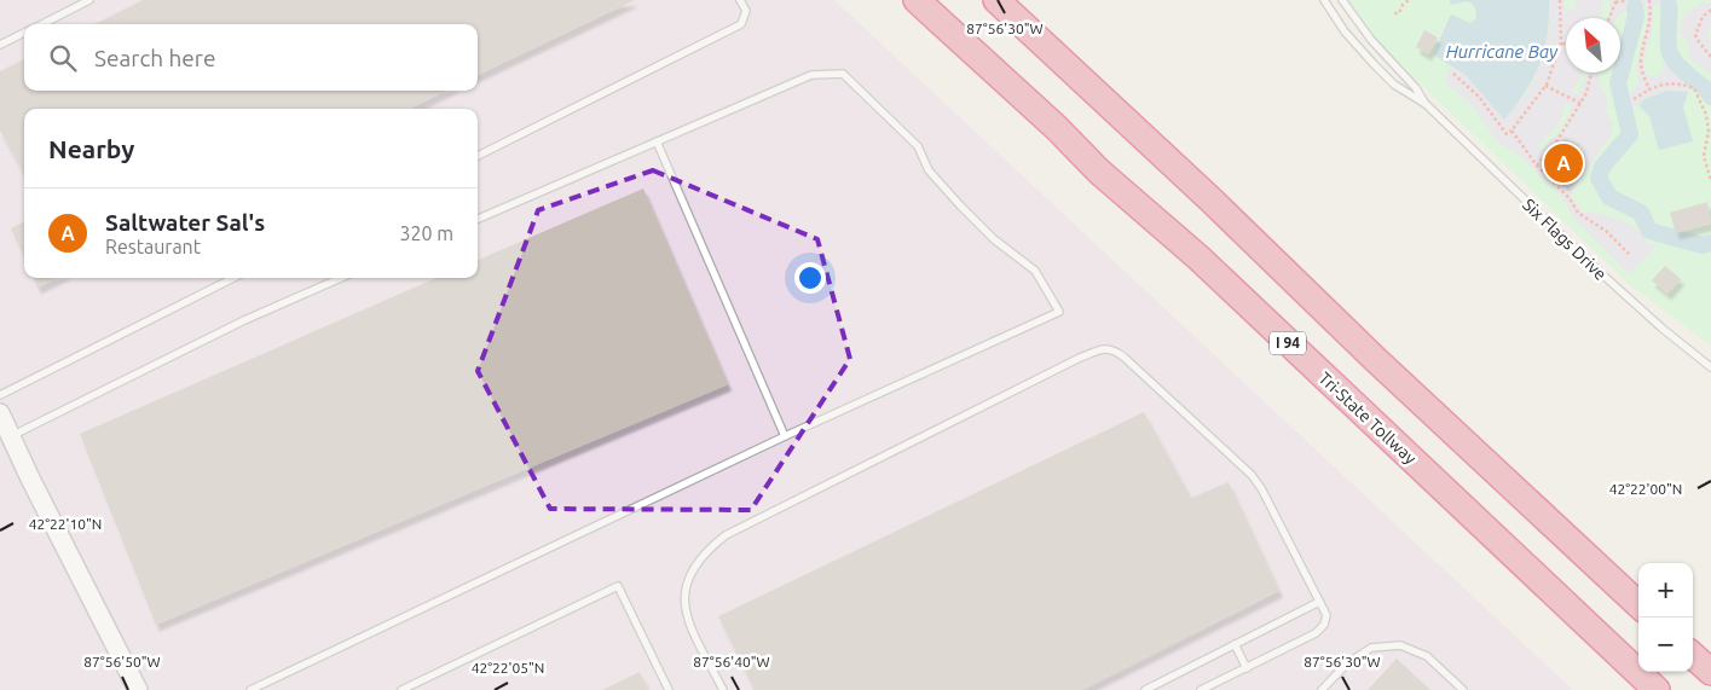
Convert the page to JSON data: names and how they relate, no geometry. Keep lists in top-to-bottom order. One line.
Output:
{"streets":{"highway":["I 94","Tri-State Tollway"],"lane":["Six Flags Drive"]},"water":["Hurricane Bay"],"north":"top left","page":{"search":"Search here","heading":"Nearby","pins":"A","list":[{"mark":"A","name":"Saltwater Sal's","note":"Restaurant","value":"320 m"}],"map_buttons":["+","−"]},"coordinates":["87°56'30\"W","42°22'00\"N","42°22'10\"N","87°56'50\"W","87°56'40\"W","42°22'05\"N"]}
